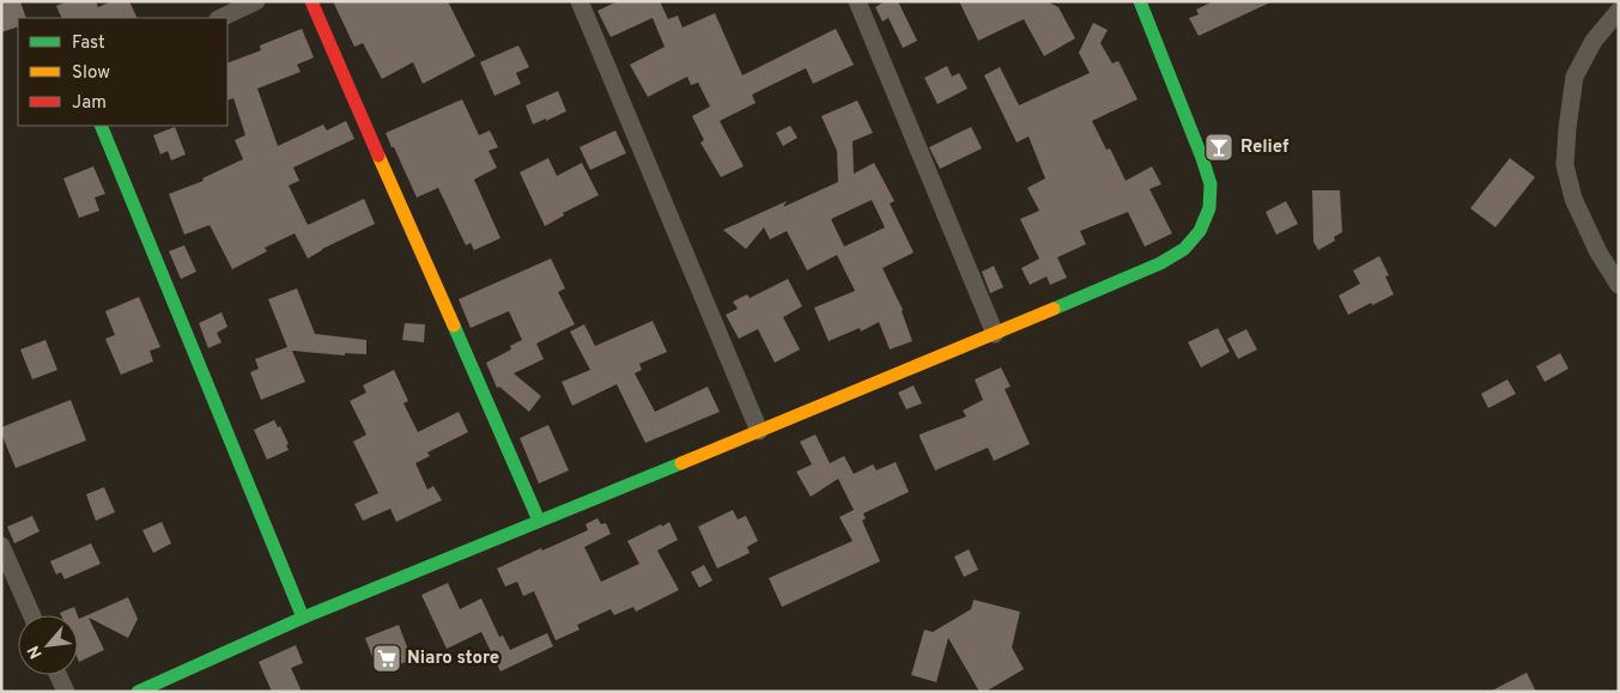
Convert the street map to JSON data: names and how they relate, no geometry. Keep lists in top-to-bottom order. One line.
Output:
{"places":{"bar":["Relief"],"supermarket":["Niaro store"]},"legend":["Fast","Slow","Jam"],"north":"bottom left"}
